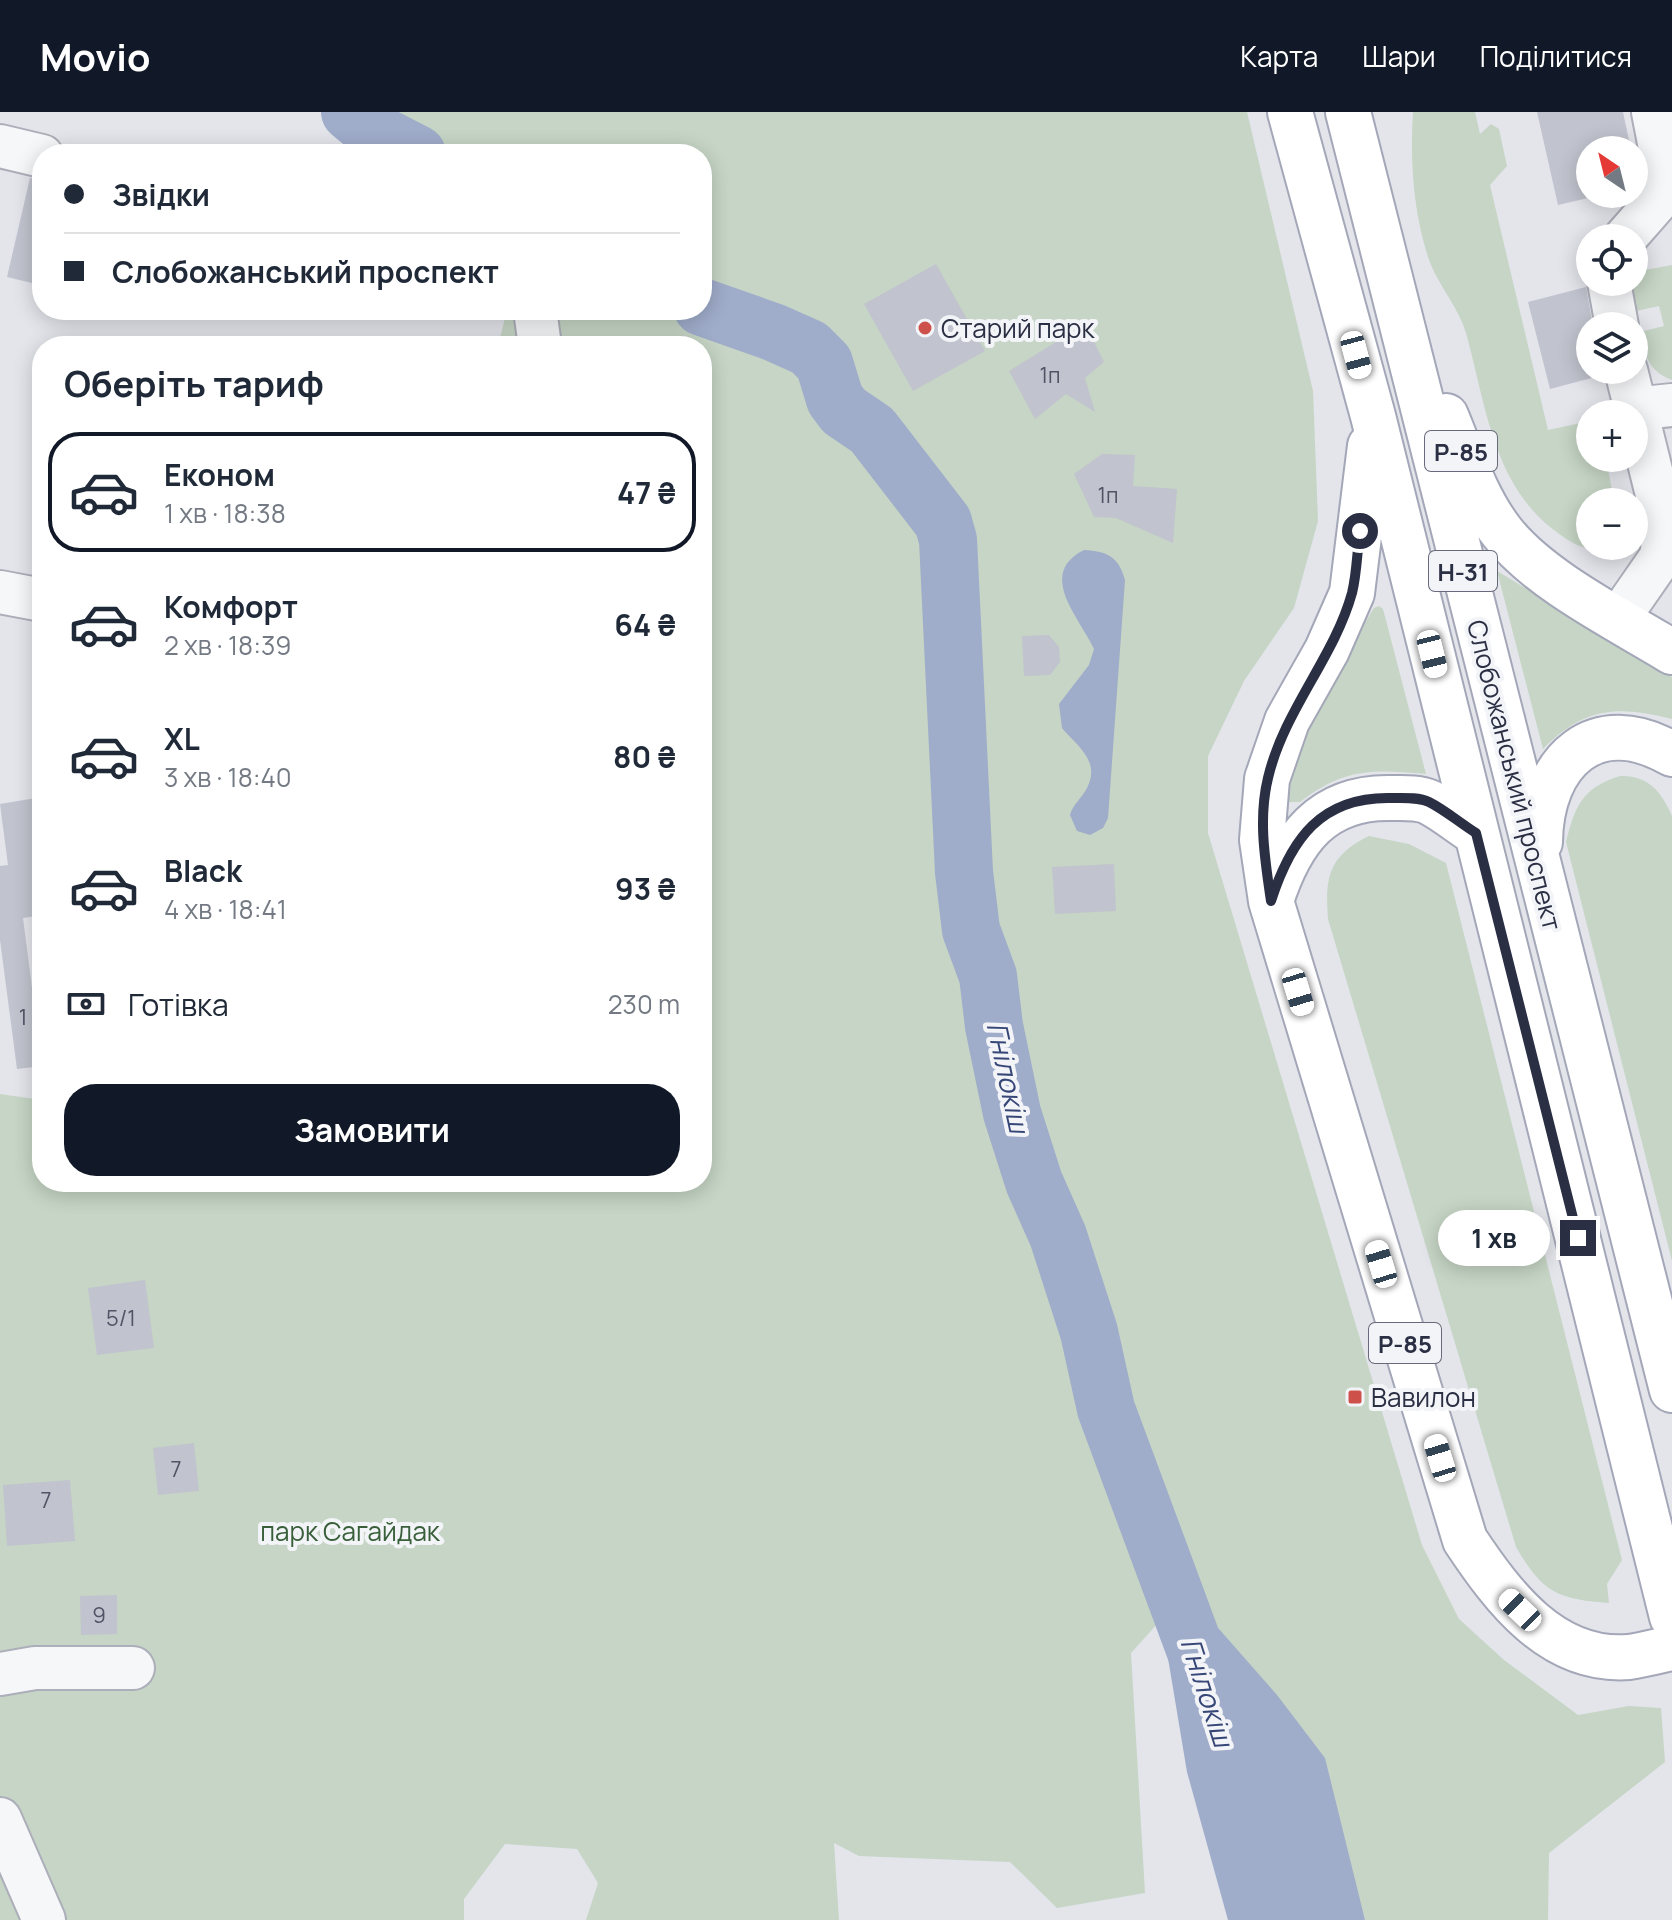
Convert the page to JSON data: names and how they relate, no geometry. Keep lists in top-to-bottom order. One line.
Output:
{"streets":{"main road":["Р-85","Н-31","Слобожанський проспект"]},"crossings":[["Р-85","Слобожанський проспект"]],"water":["Гнілокіш"],"parks":["парк Сагайдак"],"places":{"other":["Старий парк"],"transit":["Вавилон"]},"house_numbers":["1п","1п","1","5/1","7","7","9"],"north":"top left","page":{"header":"Movio","nav":["Карта","Шари","Поділитися"],"map_buttons":["+","−"],"banner":["Звідки","Слобожанський проспект"],"heading":"Оберіть тариф","list":[{"name":"Економ","note":"1 хв · 18:38","value":"47 ₴"},{"name":"Комфорт","note":"2 хв · 18:39","value":"64 ₴"},{"name":"XL","note":"3 хв · 18:40","value":"80 ₴"},{"name":"Black","note":"4 хв · 18:41","value":"93 ₴"}],"pay":["Готівка","230 m"],"buttons":"Замовити","bubble":"1 хв"}}
